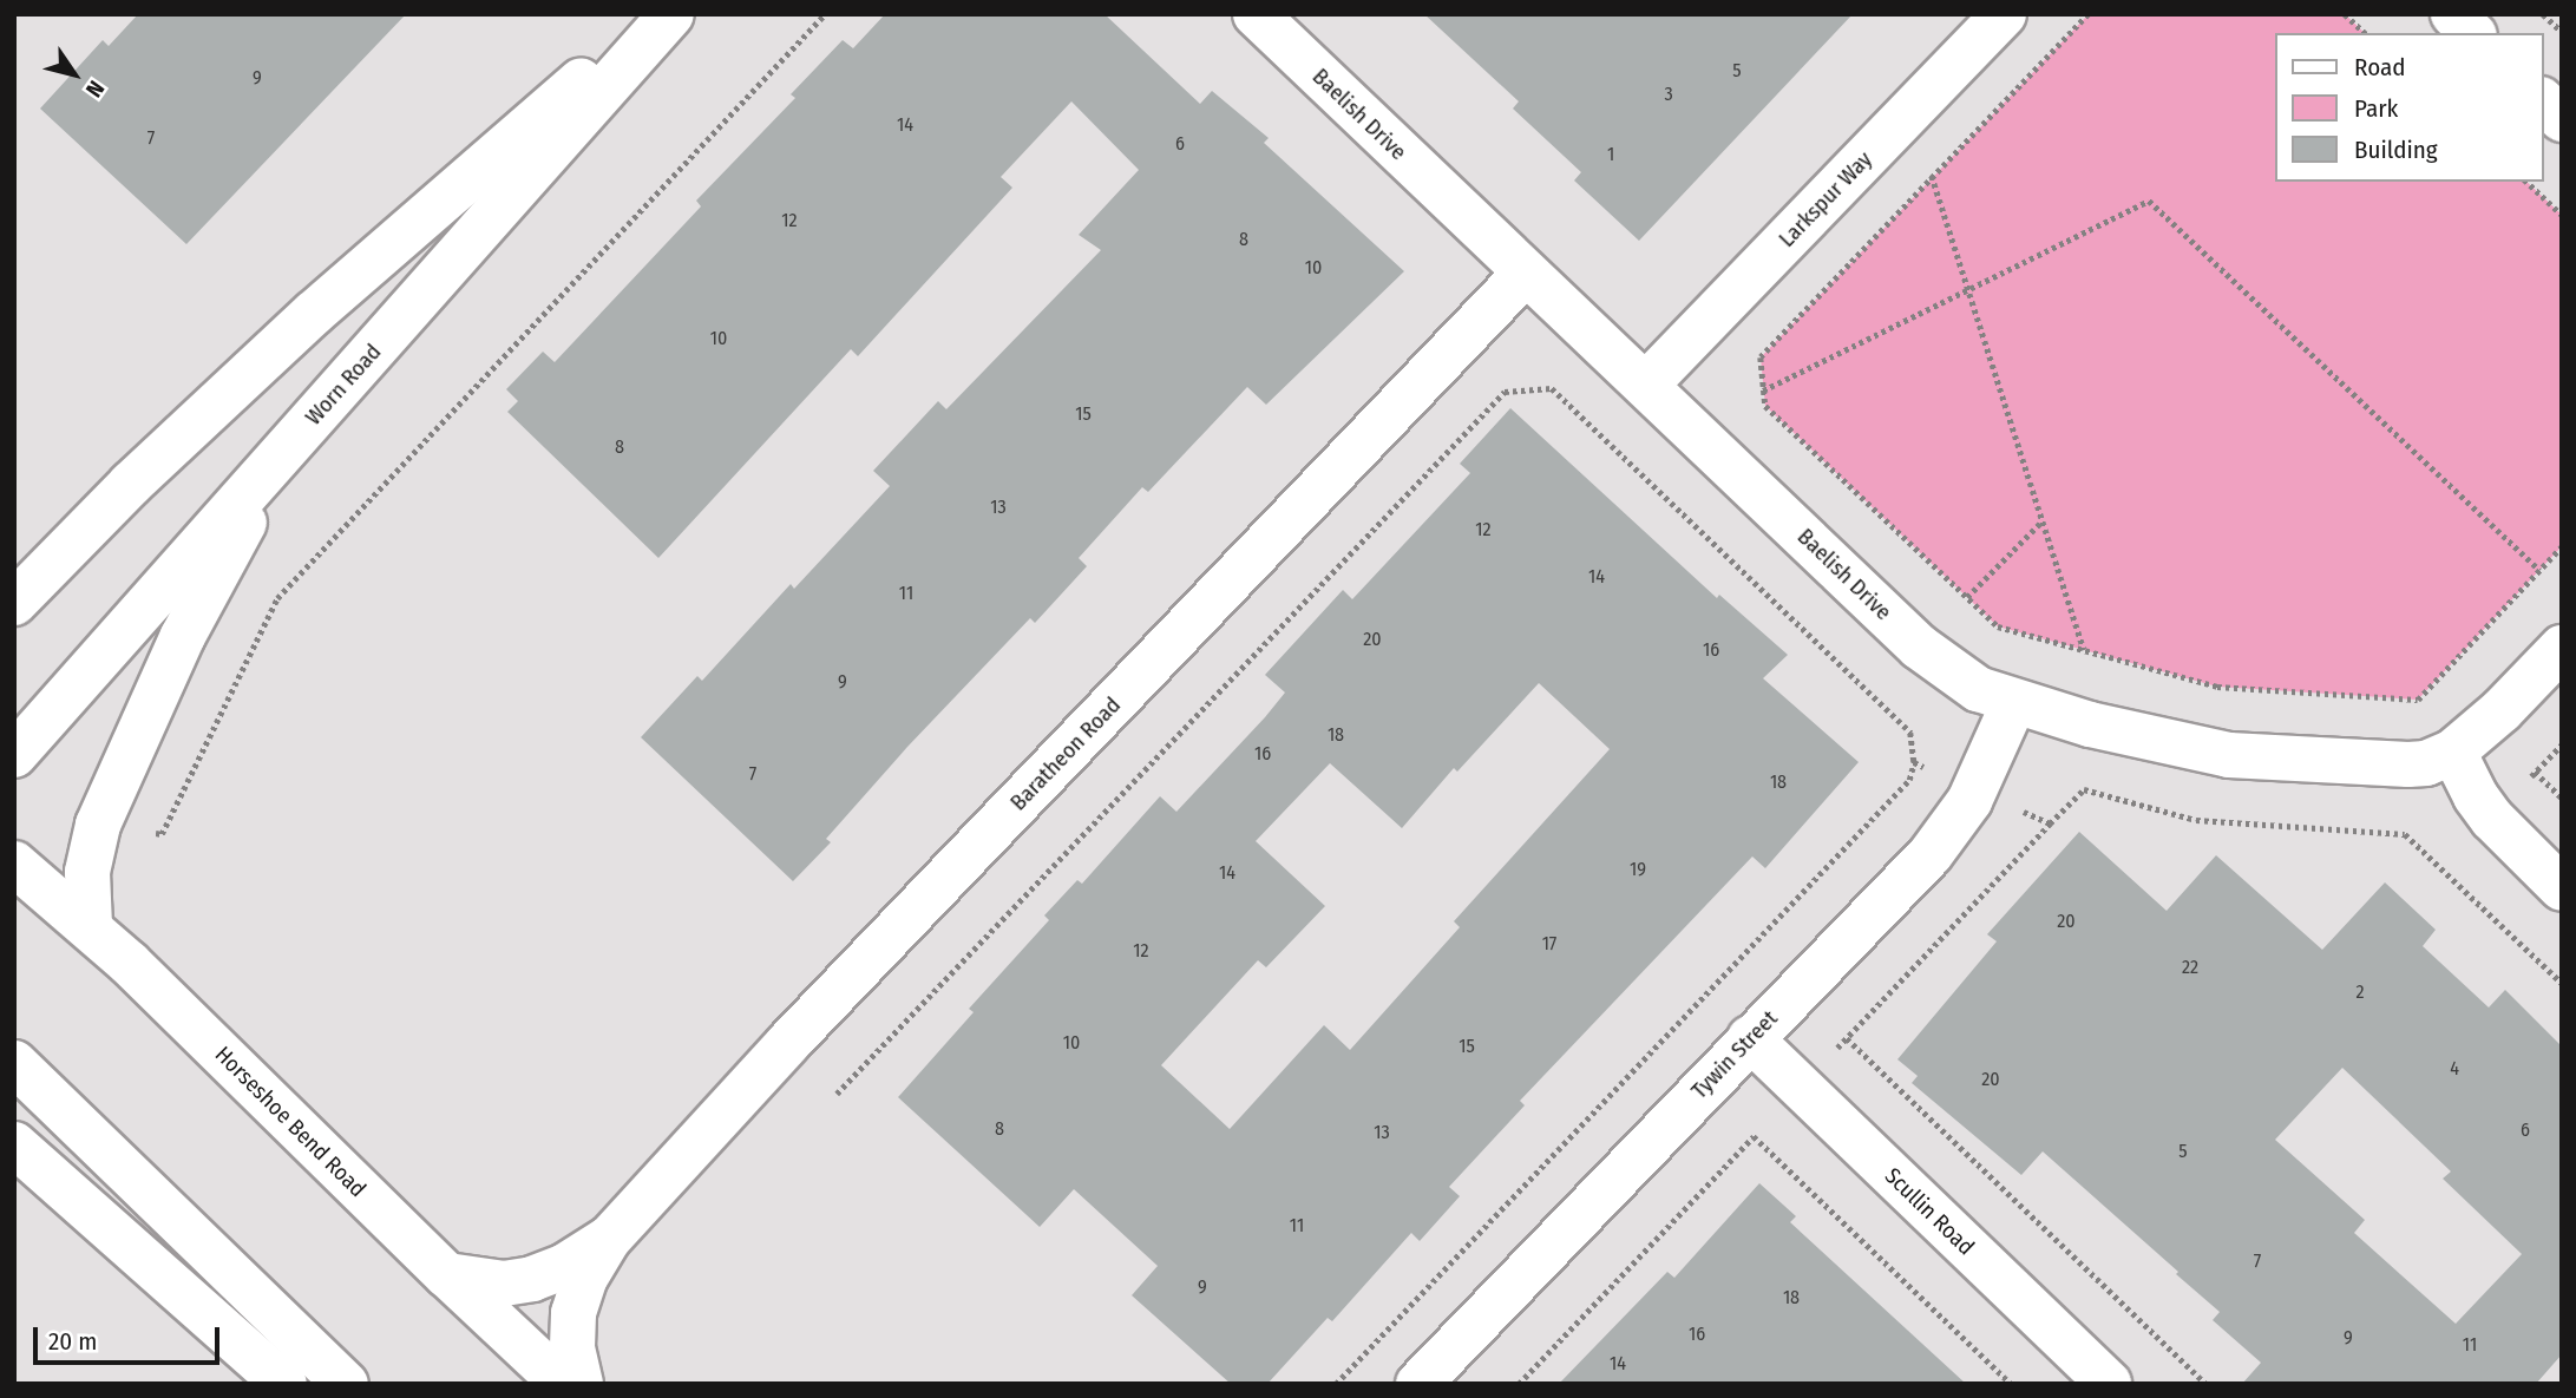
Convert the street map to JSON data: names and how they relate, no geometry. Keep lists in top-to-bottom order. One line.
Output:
{"streets":{"street":["Baelish Drive","Larkspur Way","Worn Road","Baratheon Road","Tywin Street","Horseshoe Bend Road","Scullin Road"]},"crossings":[["Baelish Drive","Larkspur Way"],["Baelish Drive","Baratheon Road"],["Baelish Drive","Tywin Street"],["Baratheon Road","Horseshoe Bend Road"],["Tywin Street","Scullin Road"]],"house_numbers":["5","9","3","14","7","6","1","12","8","10","10","15","8","13","12","14","11","20","16","9","18","16","7","18","19","14","20","17","12","22","2","10","15","4","20","8","6","13","5","11","7","9","18","16","9","11","14"],"legend":["Road","Park","Building"],"scale_bar":"20 m","north":"bottom right"}
